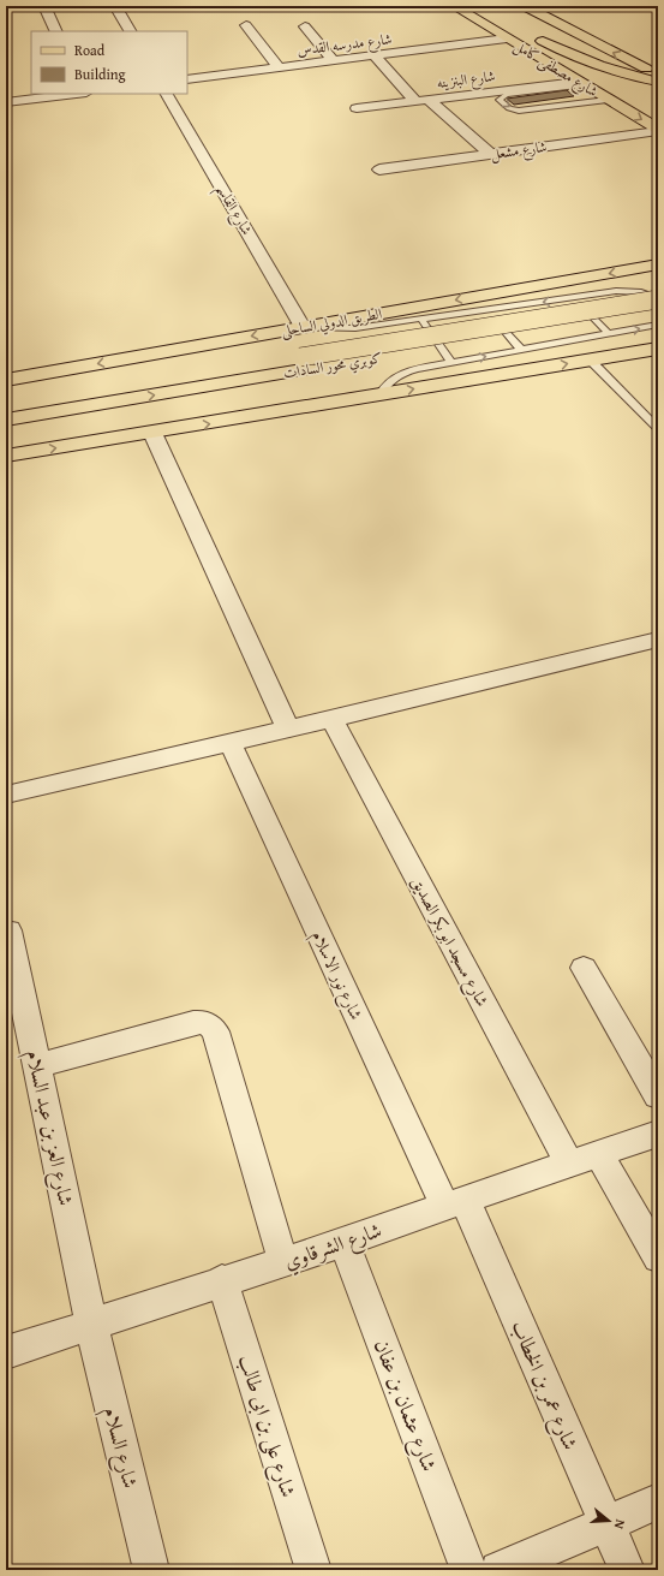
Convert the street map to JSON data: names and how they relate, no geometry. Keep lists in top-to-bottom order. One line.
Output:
{"streets":{"main road":["شارع مصطفى كامل","الطريق الدولي الساحلى","كوبري محور السادات"],"street":["شارع مدرسه القدس","شارع البنزينه","شارع مشعل","شارع القاسم","شارع مسجد ابو بكر الصديق","شارع نور الاسلام","شارع العز بن عبد السلام","شارع الشرقاوي","شارع عمر بن الخطاب","شارع عثمان بن عفان","شارع على بن ابى طالب","شارع السلام"]},"crossings":[["شارع مدرسه القدس","شارع مصطفى كامل"],["شارع مصطفى كامل","شارع البنزينه"],["شارع مصطفى كامل","شارع مشعل"],["شارع القاسم","الطريق الدولي الساحلى"],["شارع مسجد ابو بكر الصديق","شارع الشرقاوي"],["شارع نور الاسلام","شارع الشرقاوي"],["شارع نور الاسلام","شارع عمر بن الخطاب"],["شارع العز بن عبد السلام","شارع الشرقاوي"],["شارع العز بن عبد السلام","شارع السلام"],["شارع الشرقاوي","شارع عمر بن الخطاب"],["شارع الشرقاوي","شارع عثمان بن عفان"],["شارع الشرقاوي","شارع على بن ابى طالب"],["شارع الشرقاوي","شارع السلام"]],"legend":["Road","Building"],"north":"right"}
